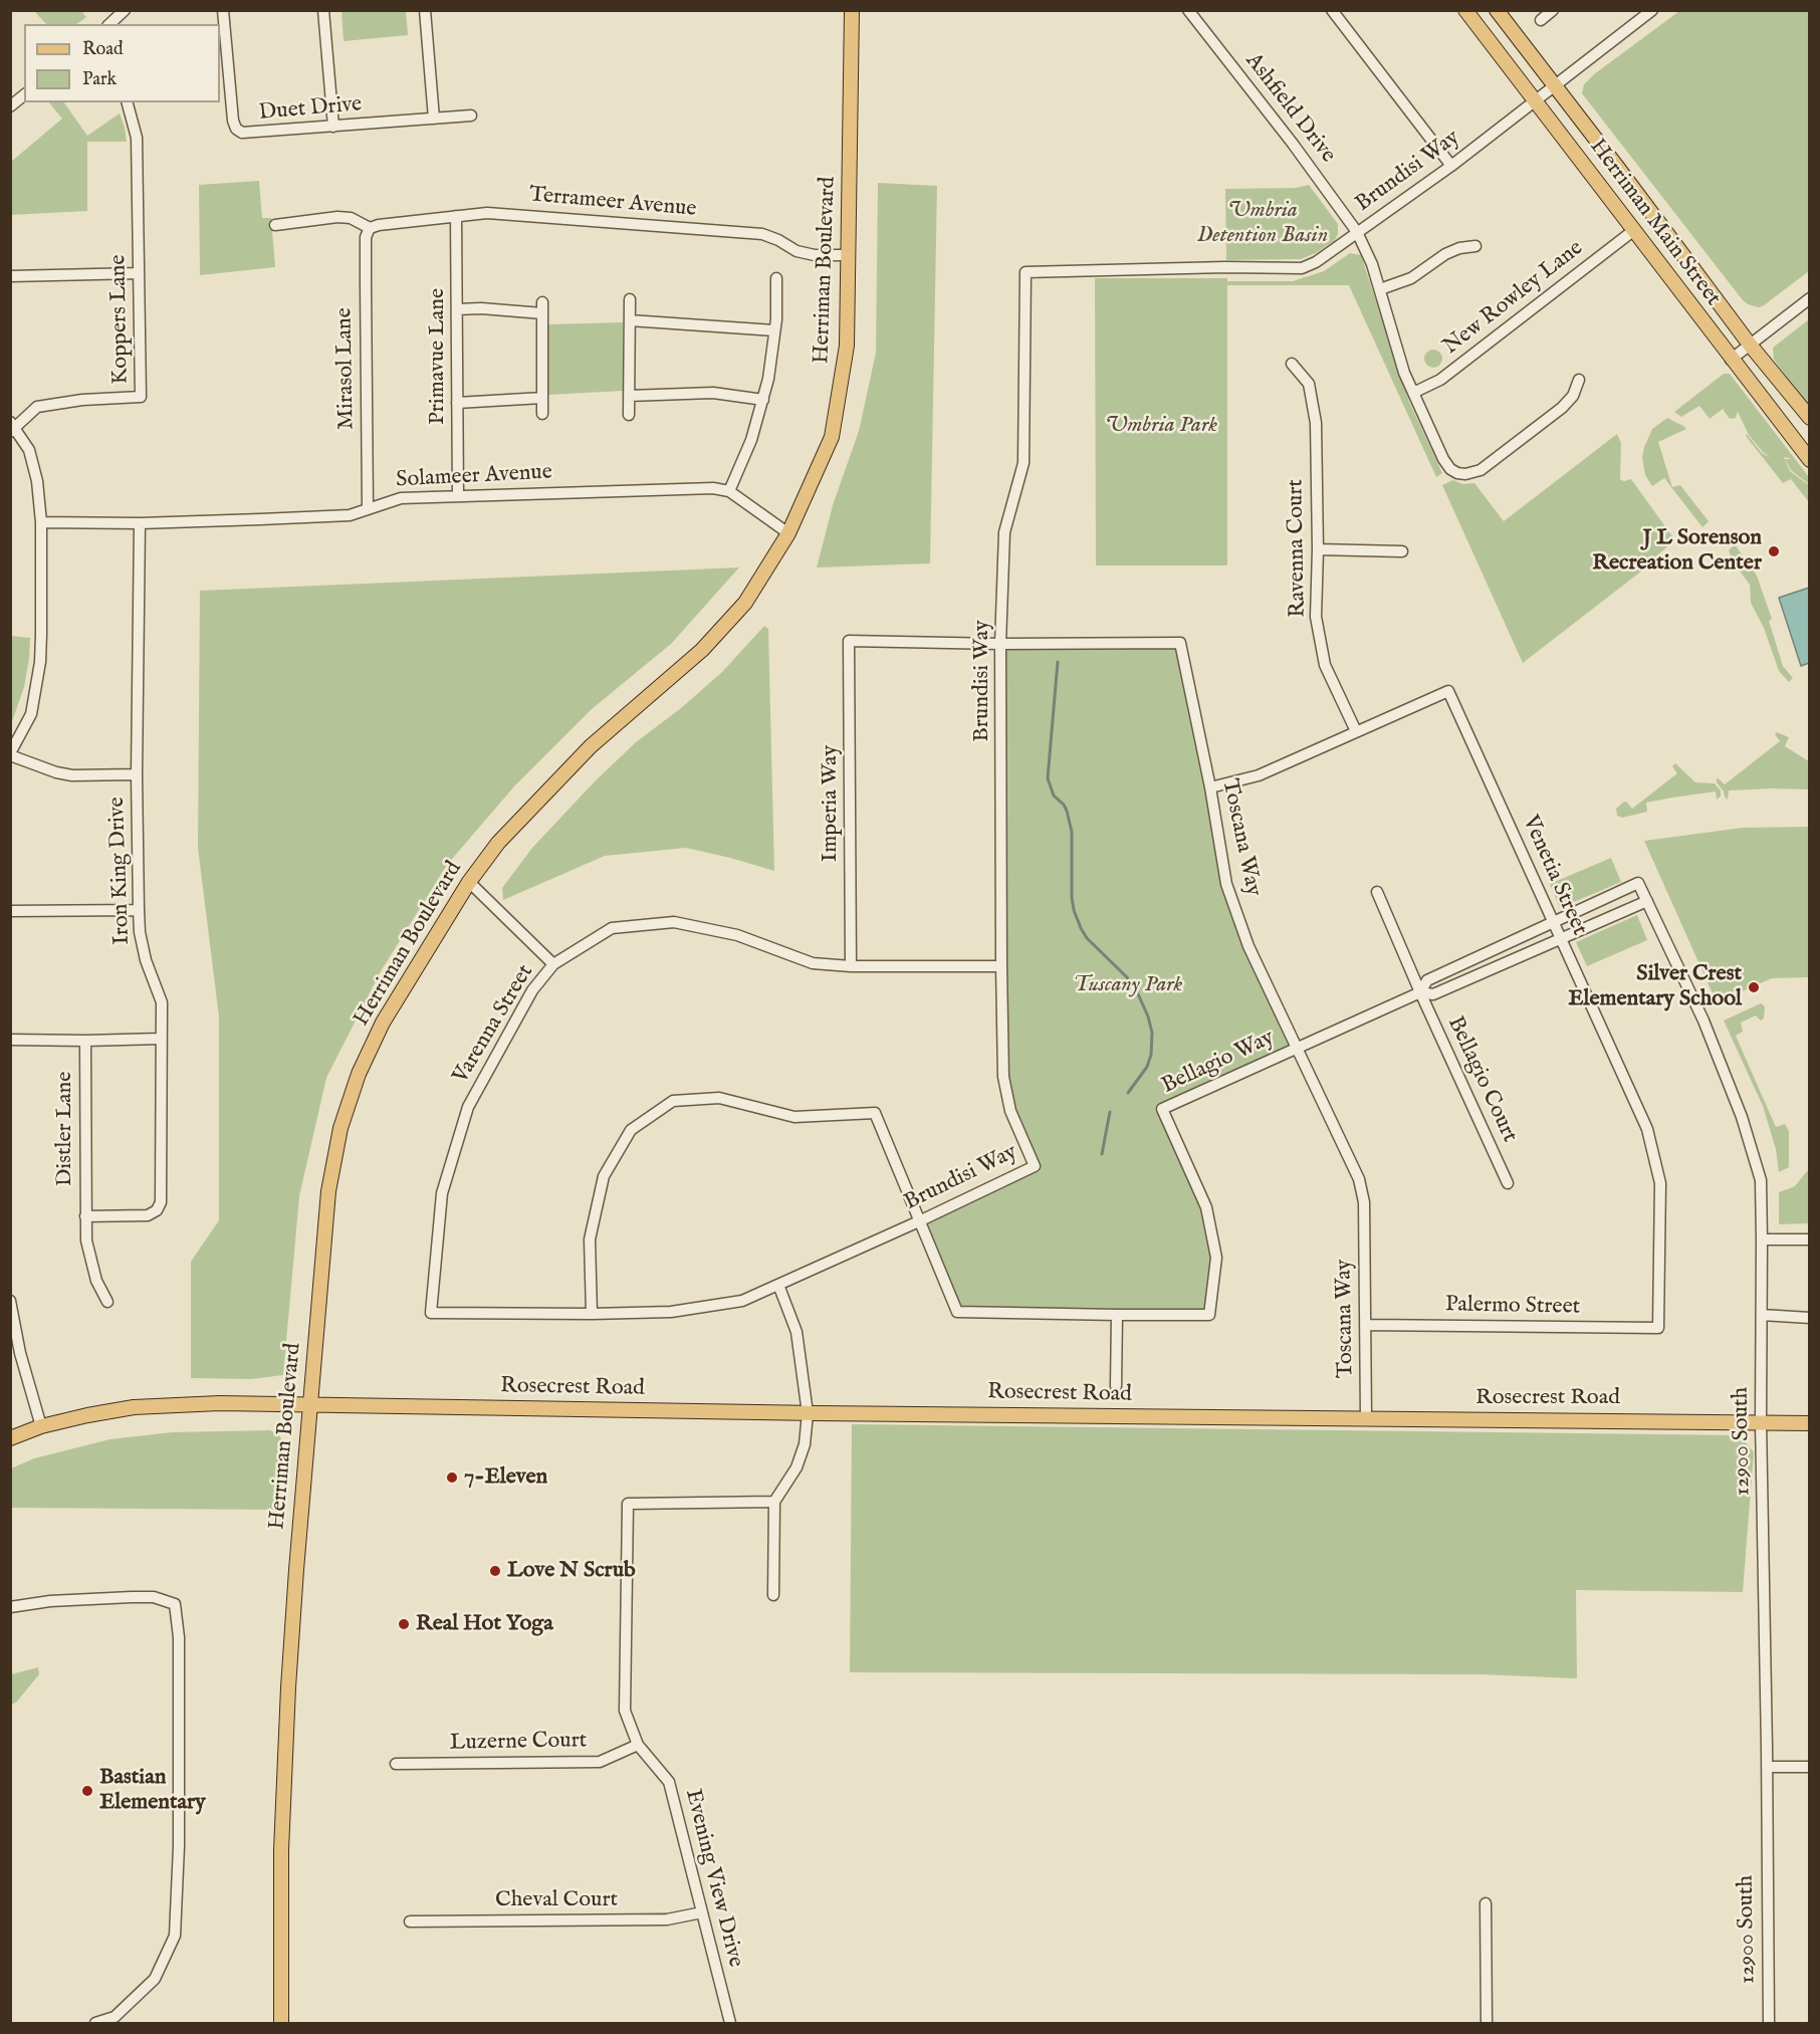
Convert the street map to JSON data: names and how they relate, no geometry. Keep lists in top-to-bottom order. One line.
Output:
{"streets":{"main road":["Herriman Main Street","Herriman Boulevard","Rosecrest Road"],"street":["Ashfield Drive","Duet Drive","Brundisi Way","Terrameer Avenue","New Rowley Lane","Koppers Lane","Primavue Lane","Mirasol Lane","Solameer Avenue","Ravenna Court","Imperia Way","Toscana Way","Iron King Drive","Venetia Street","Varenna Street","Bellagio Way","Bellagio Court","Distler Lane","Palermo Street","12900 South","Luzerne Court","Evening View Drive","Cheval Court"]},"crossings":[["Ashfield Drive","Brundisi Way"],["Ashfield Drive","New Rowley Lane"],["Brundisi Way","Herriman Main Street"],["Brundisi Way","Toscana Way"],["Brundisi Way","Varenna Street"],["Brundisi Way","Bellagio Way"],["Terrameer Avenue","Herriman Boulevard"],["Terrameer Avenue","Primavue Lane"],["Terrameer Avenue","Mirasol Lane"],["Herriman Main Street","New Rowley Lane"],["Herriman Boulevard","Solameer Avenue"],["Herriman Boulevard","Rosecrest Road"],["Primavue Lane","Solameer Avenue"],["Mirasol Lane","Solameer Avenue"],["Solameer Avenue","Iron King Drive"],["Ravenna Court","Venetia Street"],["Imperia Way","Toscana Way"],["Imperia Way","Varenna Street"],["Toscana Way","Venetia Street"],["Toscana Way","Bellagio Way"],["Toscana Way","Palermo Street"],["Toscana Way","Rosecrest Road"],["Iron King Drive","Distler Lane"],["Venetia Street","Bellagio Way"],["Venetia Street","Palermo Street"],["Bellagio Way","Bellagio Court"],["Bellagio Way","12900 South"],["Rosecrest Road","12900 South"],["Luzerne Court","Evening View Drive"],["Evening View Drive","Cheval Court"]],"parks":["Umbria Detention Basin","Umbria Park","Tuscany Park"],"places":["J L Sorenson Recreation Center","Silver Crest Elementary School","7-Eleven","Love N Scrub","Real Hot Yoga","Bastian Elementary"],"legend":["Road","Park"]}
